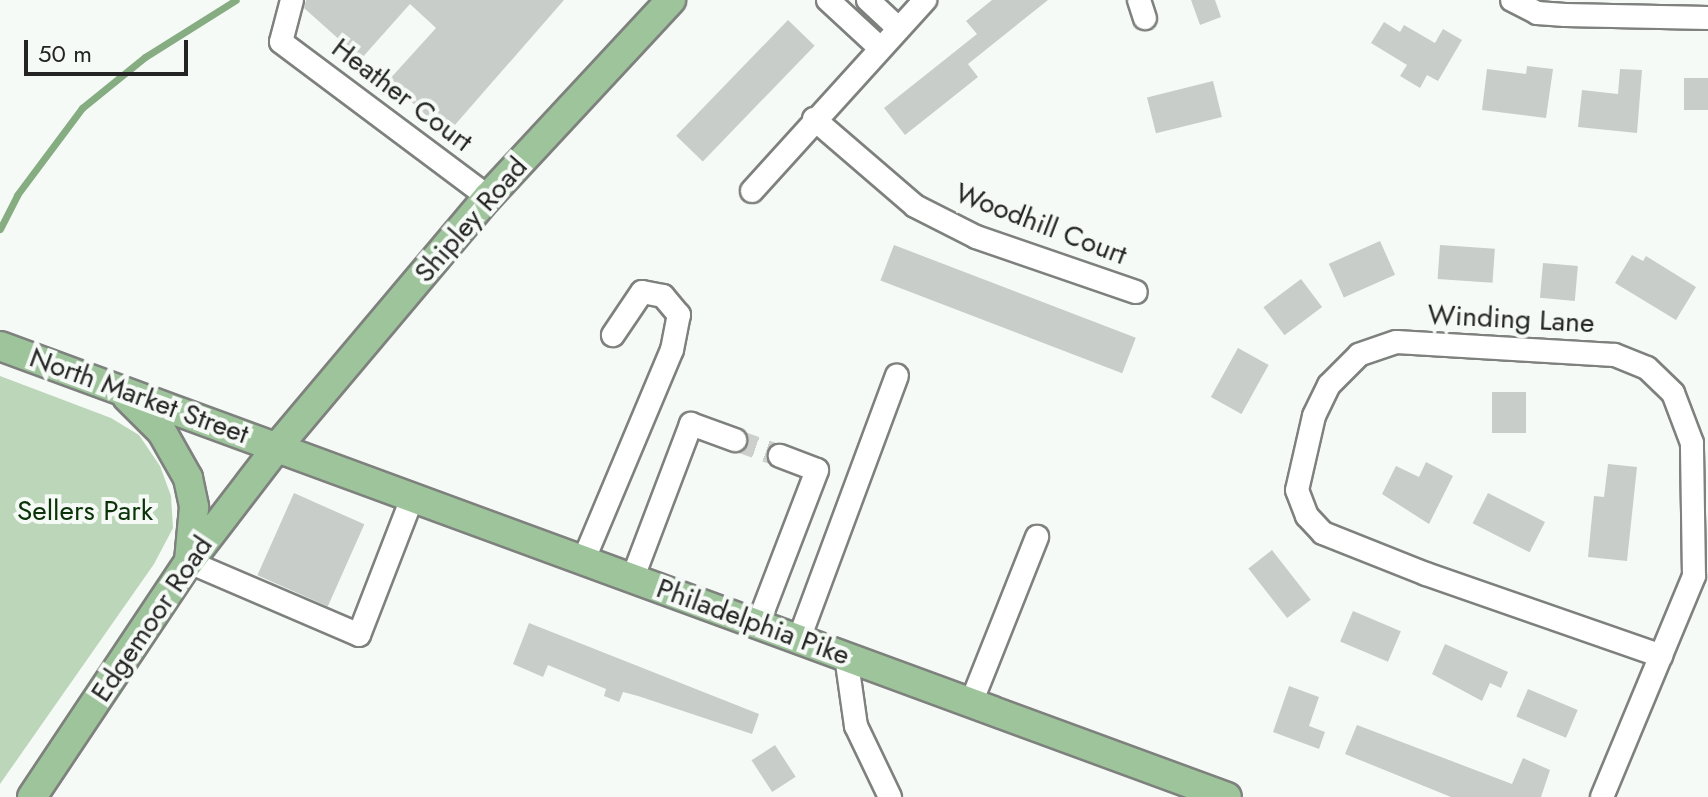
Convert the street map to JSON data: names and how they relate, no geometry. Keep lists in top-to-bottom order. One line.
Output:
{"streets":{"main road":["Shipley Road","North Market Street","Edgemoor Road","Philadelphia Pike"],"street":["Heather Court","Woodhill Court","Winding Lane"]},"crossings":[["Heather Court","Shipley Road"],["Shipley Road","North Market Street"],["Shipley Road","Edgemoor Road"],["Shipley Road","Philadelphia Pike"],["North Market Street","Edgemoor Road"],["North Market Street","Philadelphia Pike"],["Edgemoor Road","Philadelphia Pike"]],"parks":["Sellers Park"],"scale_bar":"50 m"}
